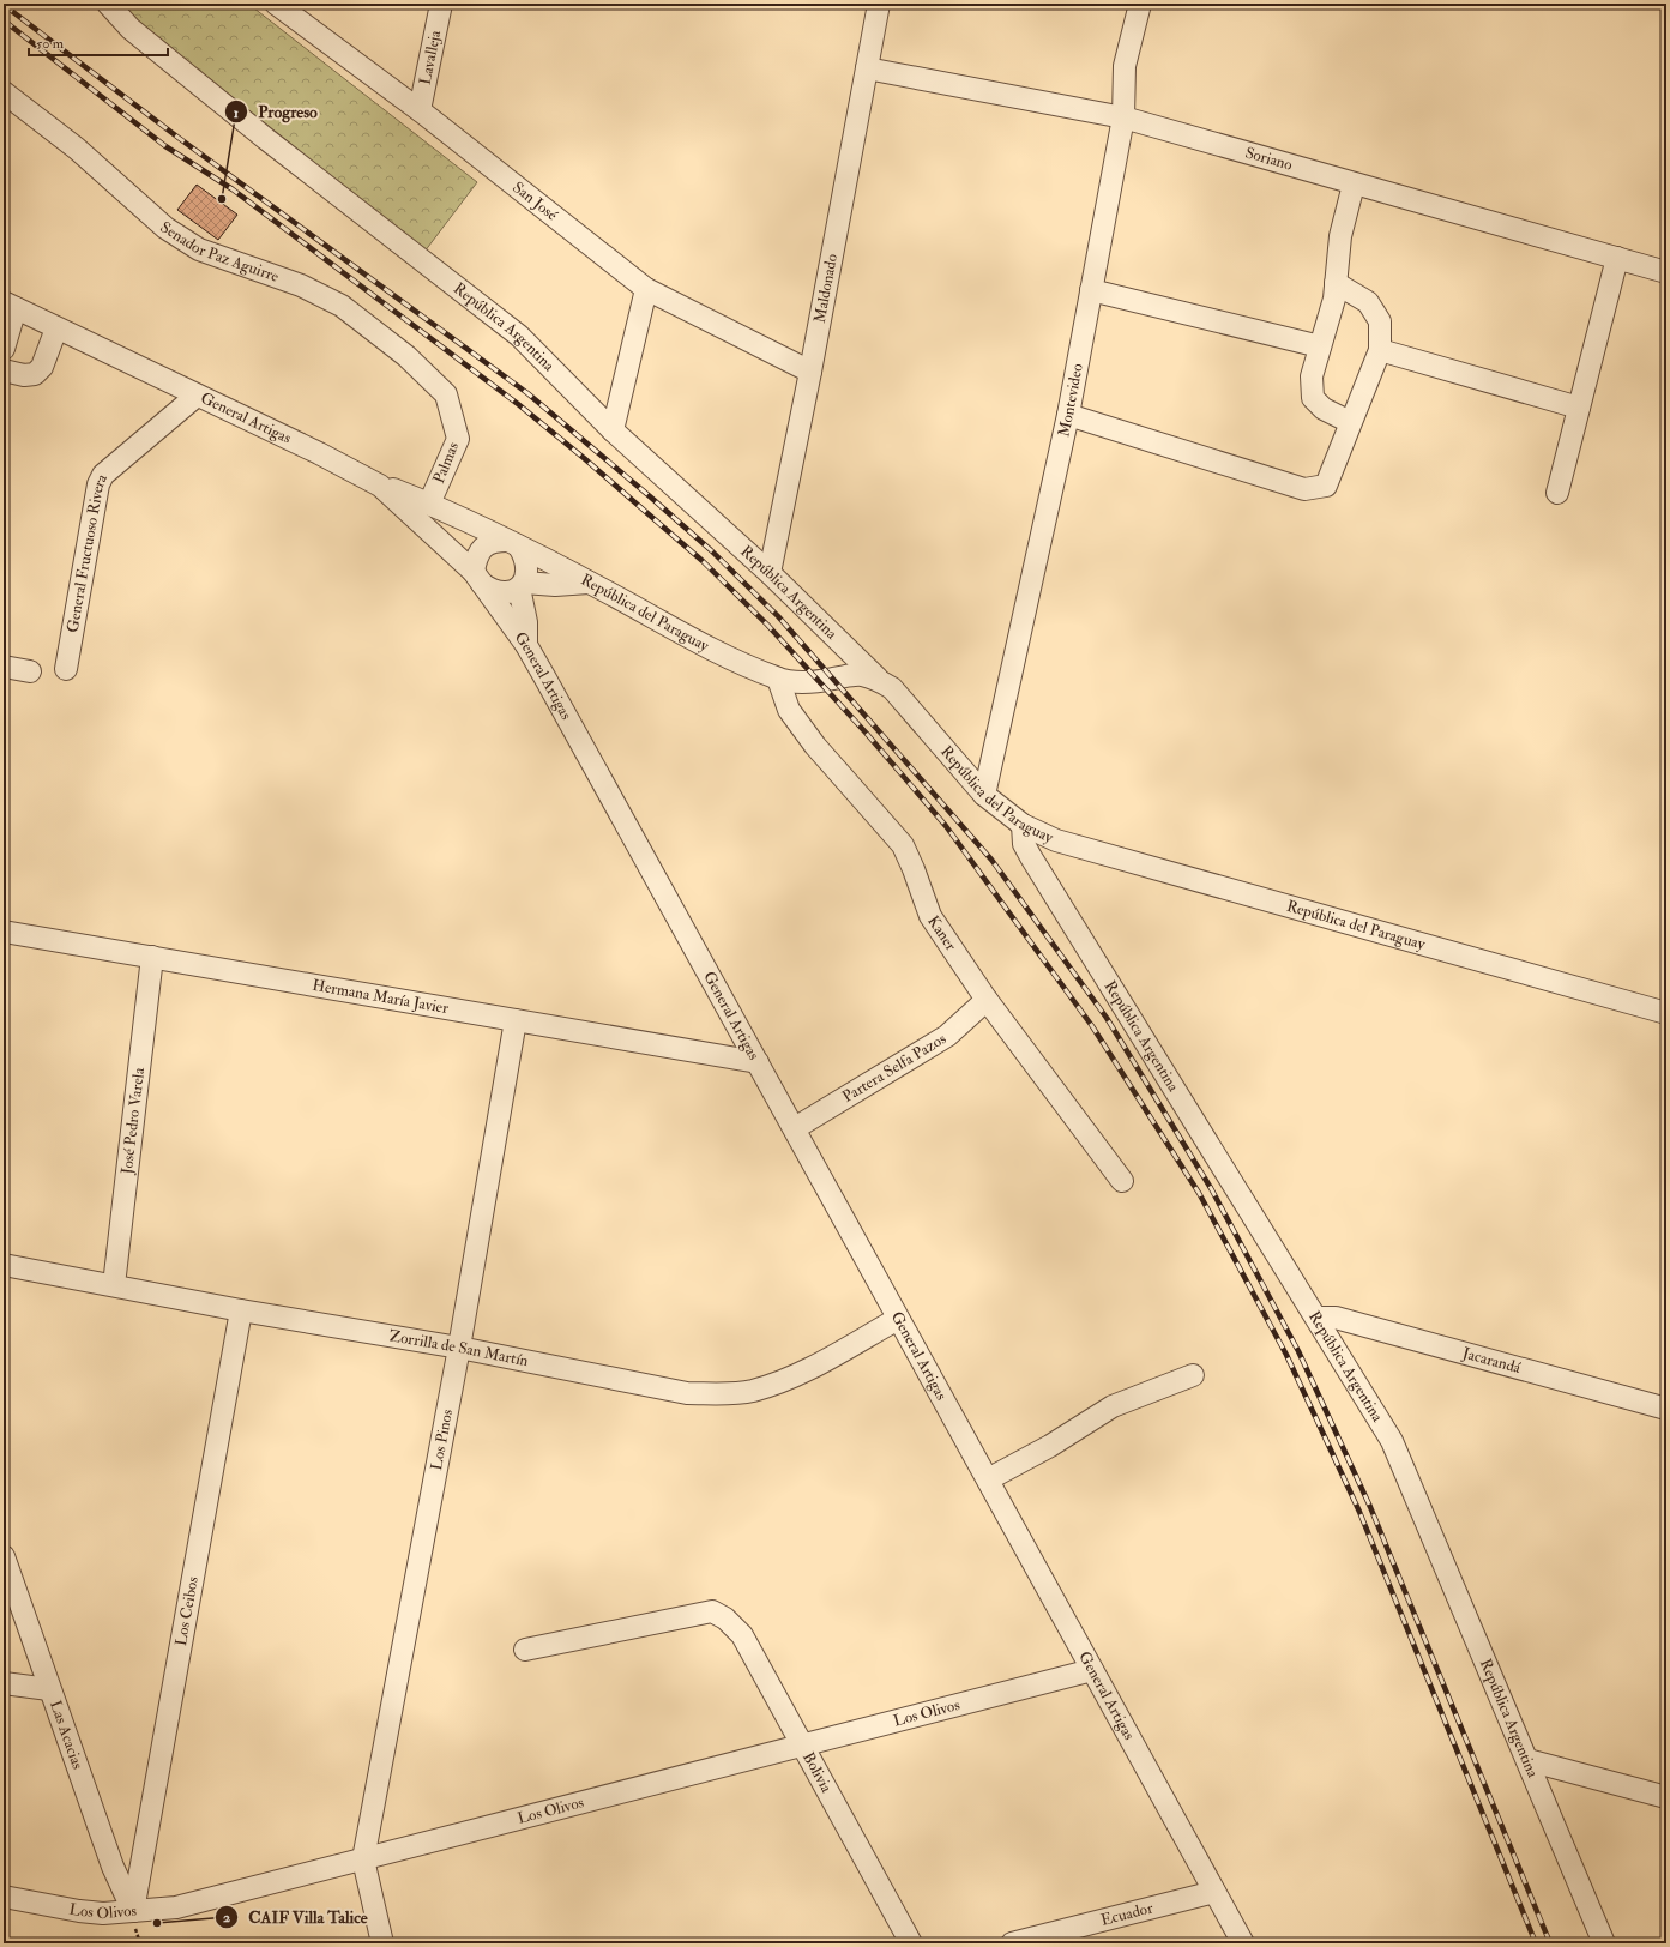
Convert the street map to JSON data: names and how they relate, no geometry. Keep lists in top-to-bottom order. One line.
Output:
{"streets":{"street":["Lavalleja","Soriano","San José","Senador Paz Aguirre","Maldonado","República Argentina","Montevideo","General Artigas","Palmas","General Fructuoso Rivera","República del Paraguay","Kaner","Hermana María Javier","Partera Selfa Pazos","José Pedro Varela","Zorrilla de San Martín","Jacarandá","Los Pinos","Los Ceibos","Los Olivos","Las Acacias","Bolivia","Ecuador"]},"crossings":[["Lavalleja","San José"],["Soriano","Maldonado"],["Soriano","Montevideo"],["San José","Maldonado"],["Senador Paz Aguirre","Palmas"],["Maldonado","República Argentina"],["República Argentina","República del Paraguay"],["República Argentina","Jacarandá"],["Montevideo","República del Paraguay"],["General Artigas","General Fructuoso Rivera"],["General Artigas","República del Paraguay"],["General Artigas","Hermana María Javier"],["General Artigas","Partera Selfa Pazos"],["General Artigas","Zorrilla de San Martín"],["General Artigas","Los Olivos"],["General Artigas","Ecuador"],["Palmas","República del Paraguay"],["República del Paraguay","Kaner"],["Kaner","Partera Selfa Pazos"],["Hermana María Javier","José Pedro Varela"],["Hermana María Javier","Los Pinos"],["José Pedro Varela","Zorrilla de San Martín"],["Zorrilla de San Martín","Los Pinos"],["Zorrilla de San Martín","Los Ceibos"],["Los Pinos","Los Olivos"],["Los Ceibos","Los Olivos"],["Los Ceibos","Las Acacias"],["Los Olivos","Las Acacias"],["Los Olivos","Bolivia"]],"places":["Progreso","CAIF Villa Talice"],"scale_bar":"50 m"}
